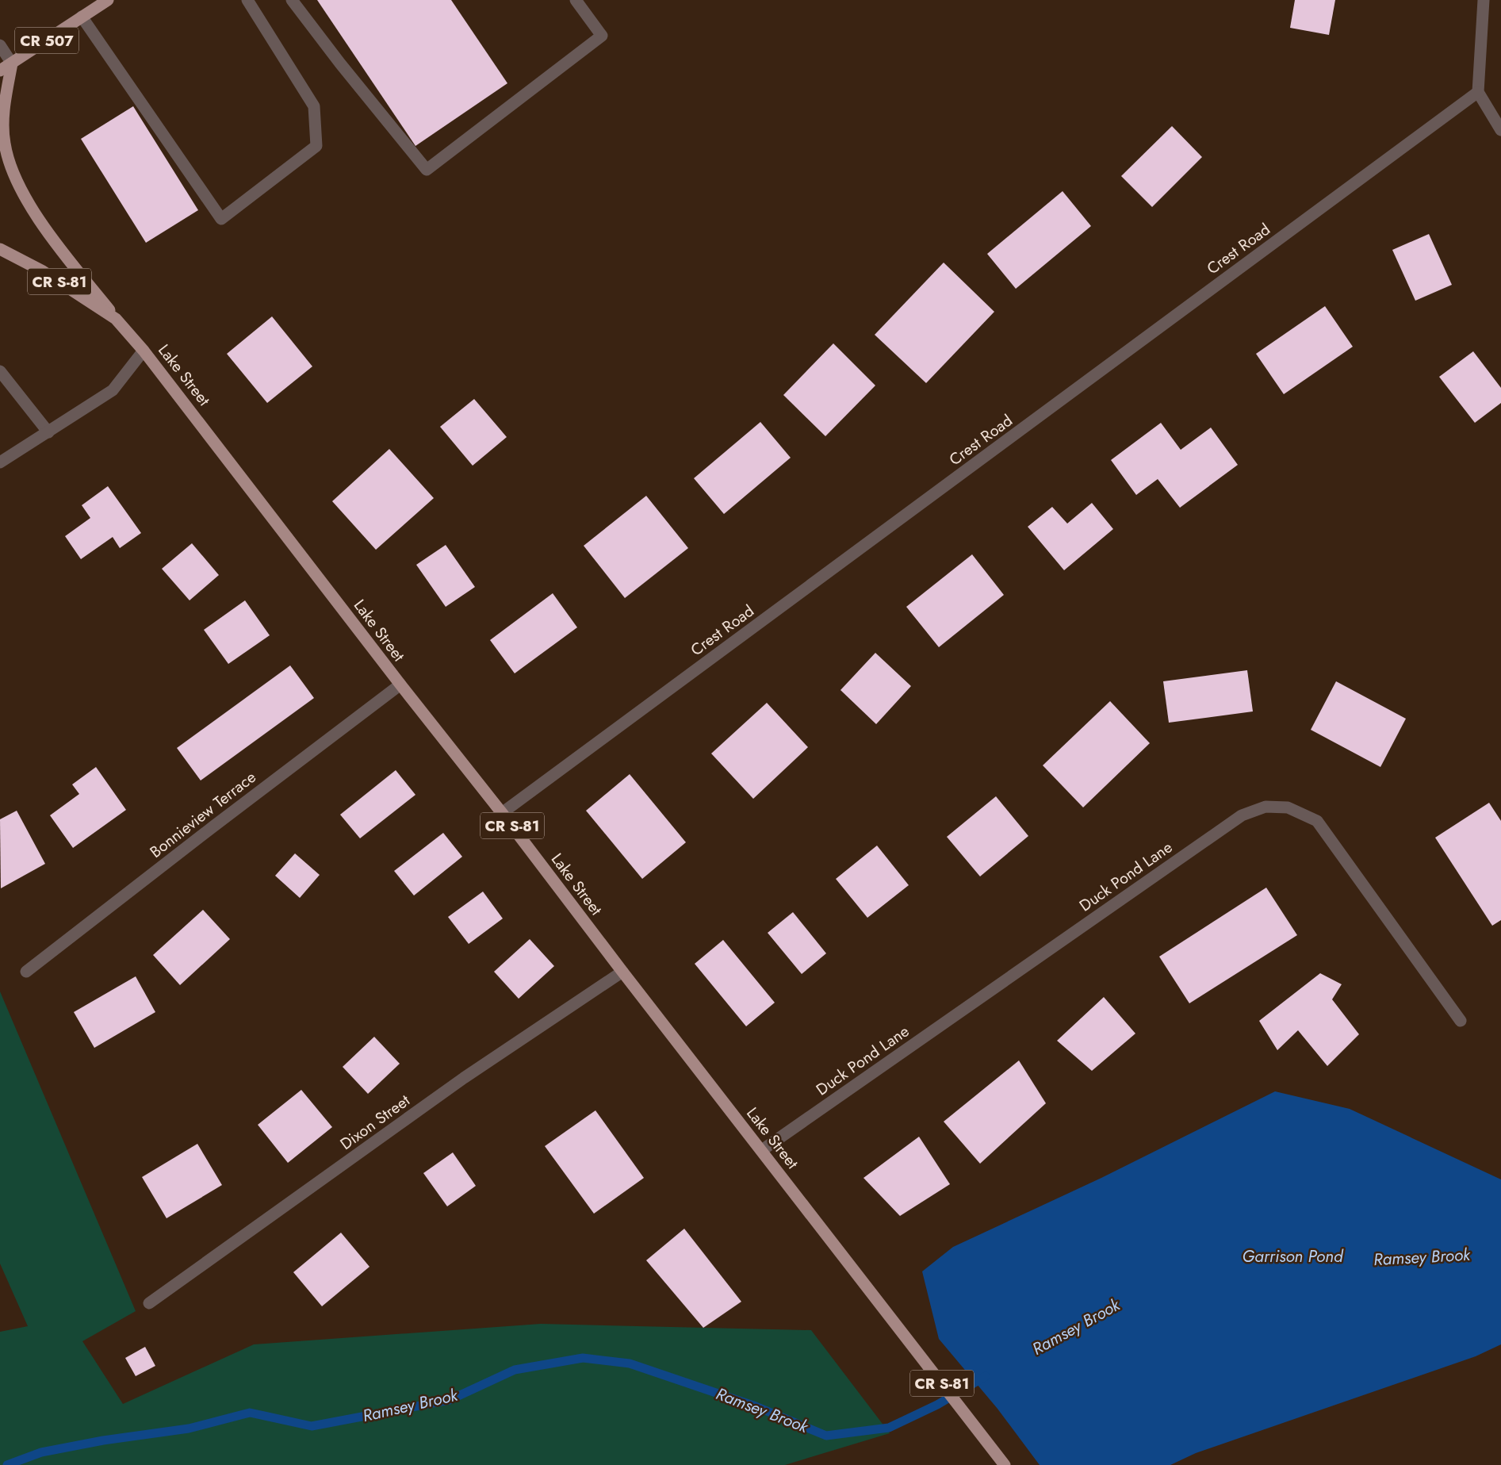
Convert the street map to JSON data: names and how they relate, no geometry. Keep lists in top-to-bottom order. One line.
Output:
{"streets":{"main road":["CR 507","CR S-81","Lake Street"],"street":["Crest Road","Bonnieview Terrace","Duck Pond Lane","Dixon Street"]},"crossings":[["Crest Road","Lake Street"],["Lake Street","Bonnieview Terrace"],["Lake Street","Duck Pond Lane"],["Lake Street","Dixon Street"]],"water":["Garrison Pond","Ramsey Brook"]}
